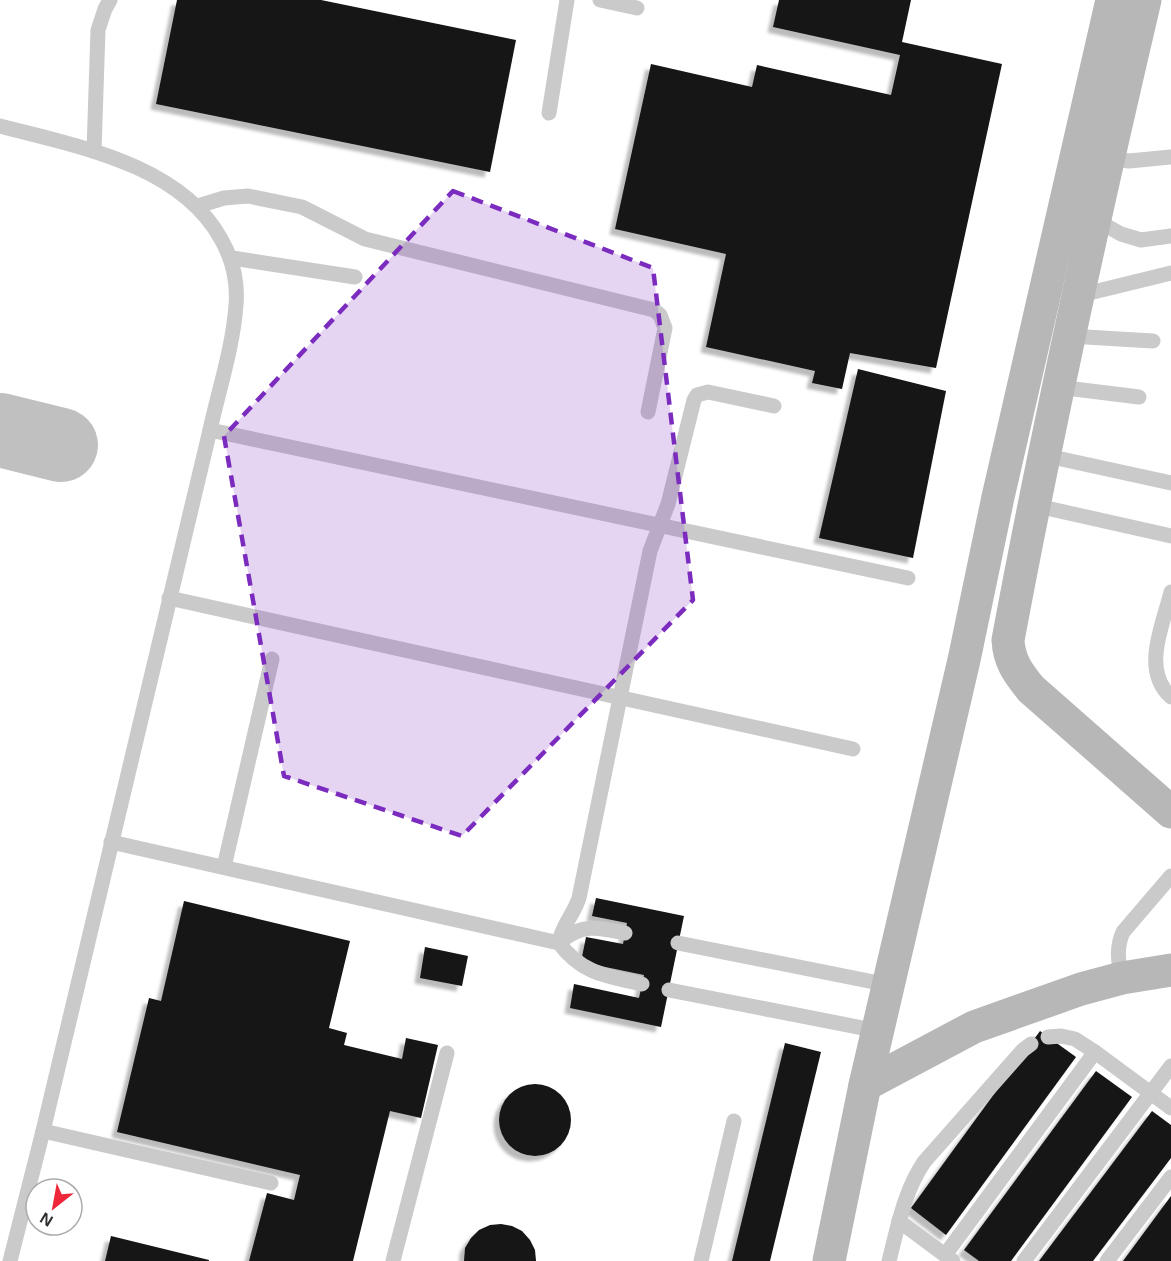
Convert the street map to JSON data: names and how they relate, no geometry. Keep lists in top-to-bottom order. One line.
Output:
{"north":"bottom left"}
